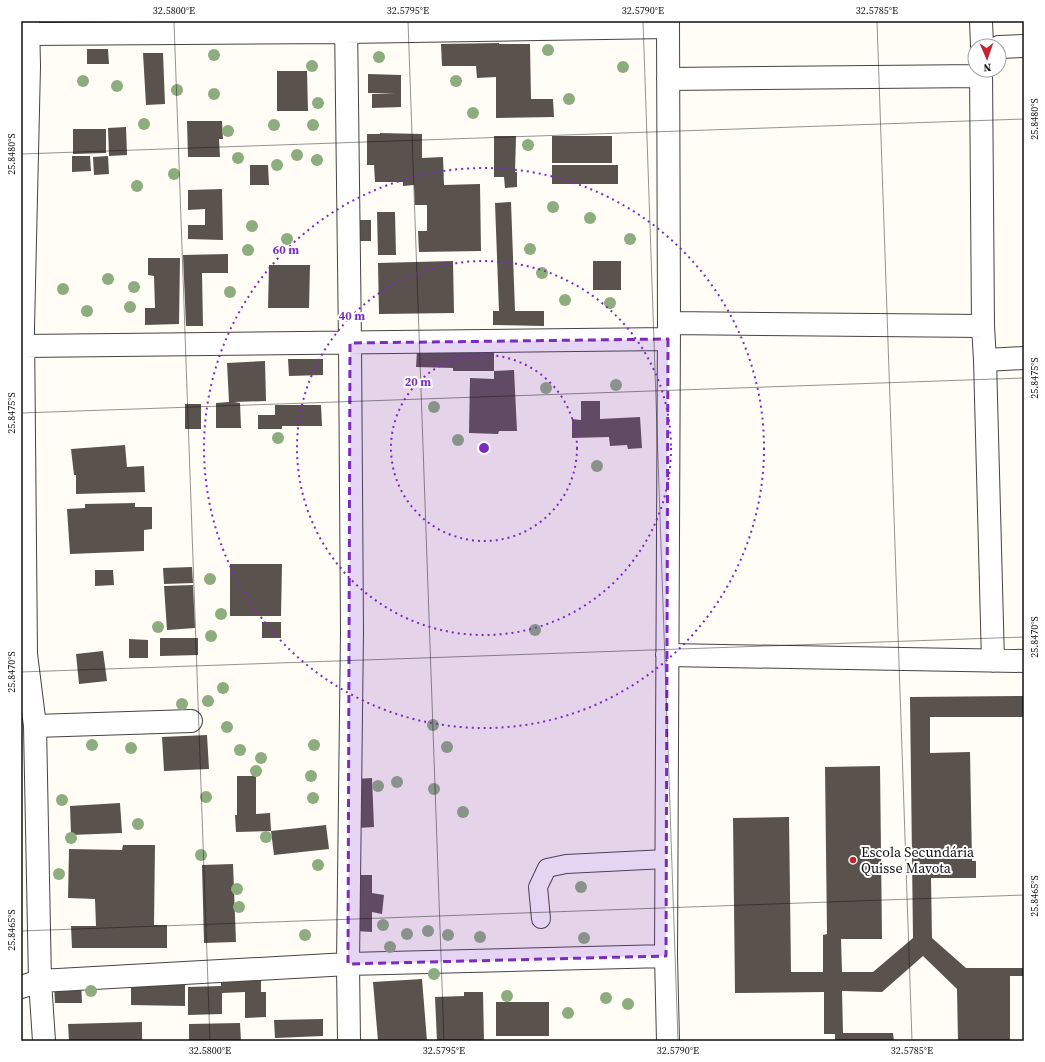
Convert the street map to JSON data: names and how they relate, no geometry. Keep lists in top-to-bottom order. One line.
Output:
{"places":["Escola Secundária Quisse Mavota"],"north":"bottom","coordinates":["32.5800°E","32.5795°E","32.5790°E","32.5785°E","25.8480°S","25.8475°S","25.8470°S","25.8465°S"],"rings":["60 m","40 m","20 m"]}
